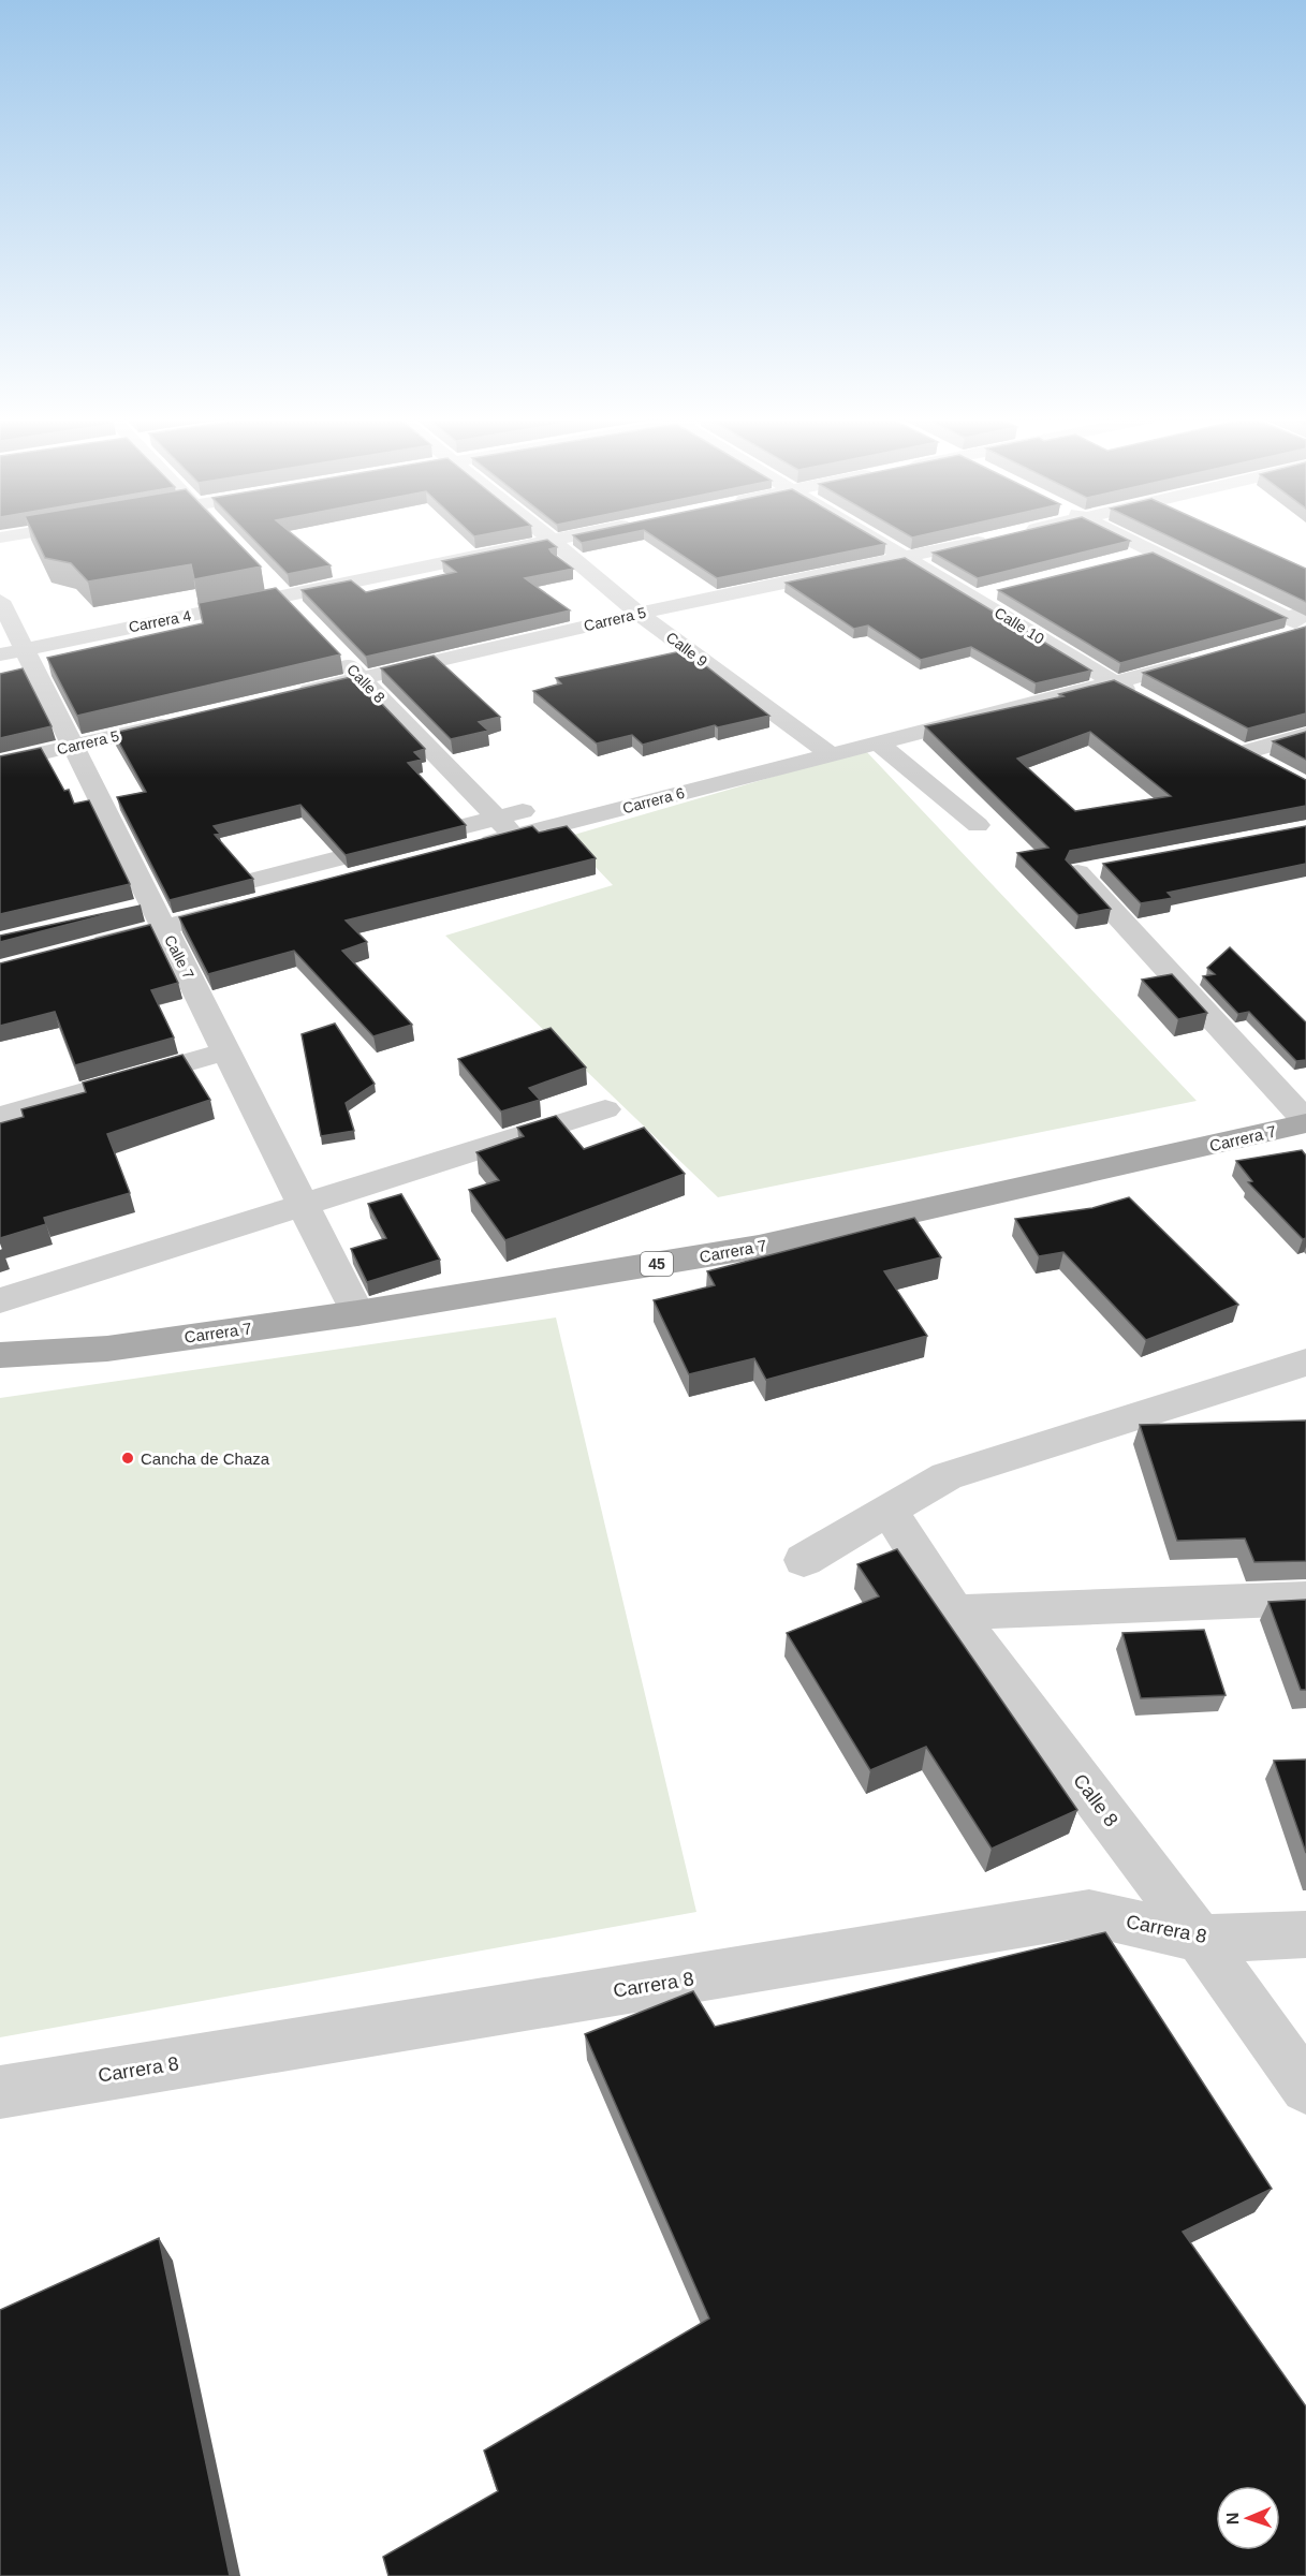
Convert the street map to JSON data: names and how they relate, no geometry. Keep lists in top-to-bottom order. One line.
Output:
{"streets":{"main road":["Carrera 7","45"],"street":["Carrera 5","Carrera 4","Calle 10","Calle 9","Calle 8","Carrera 6","Calle 7","Carrera 8"]},"crossings":[["Carrera 5","Calle 10"],["Carrera 5","Calle 9"],["Carrera 5","Calle 8"],["Carrera 5","Calle 7"],["Carrera 4","Calle 9"],["Carrera 4","Calle 7"],["Calle 10","Carrera 6"],["Calle 9","Carrera 6"],["Calle 8","Carrera 6"],["Calle 8","Carrera 8"],["Carrera 6","Calle 7"],["Calle 7","Carrera 7"]],"places":["Cancha de Chaza"],"north":"left"}
